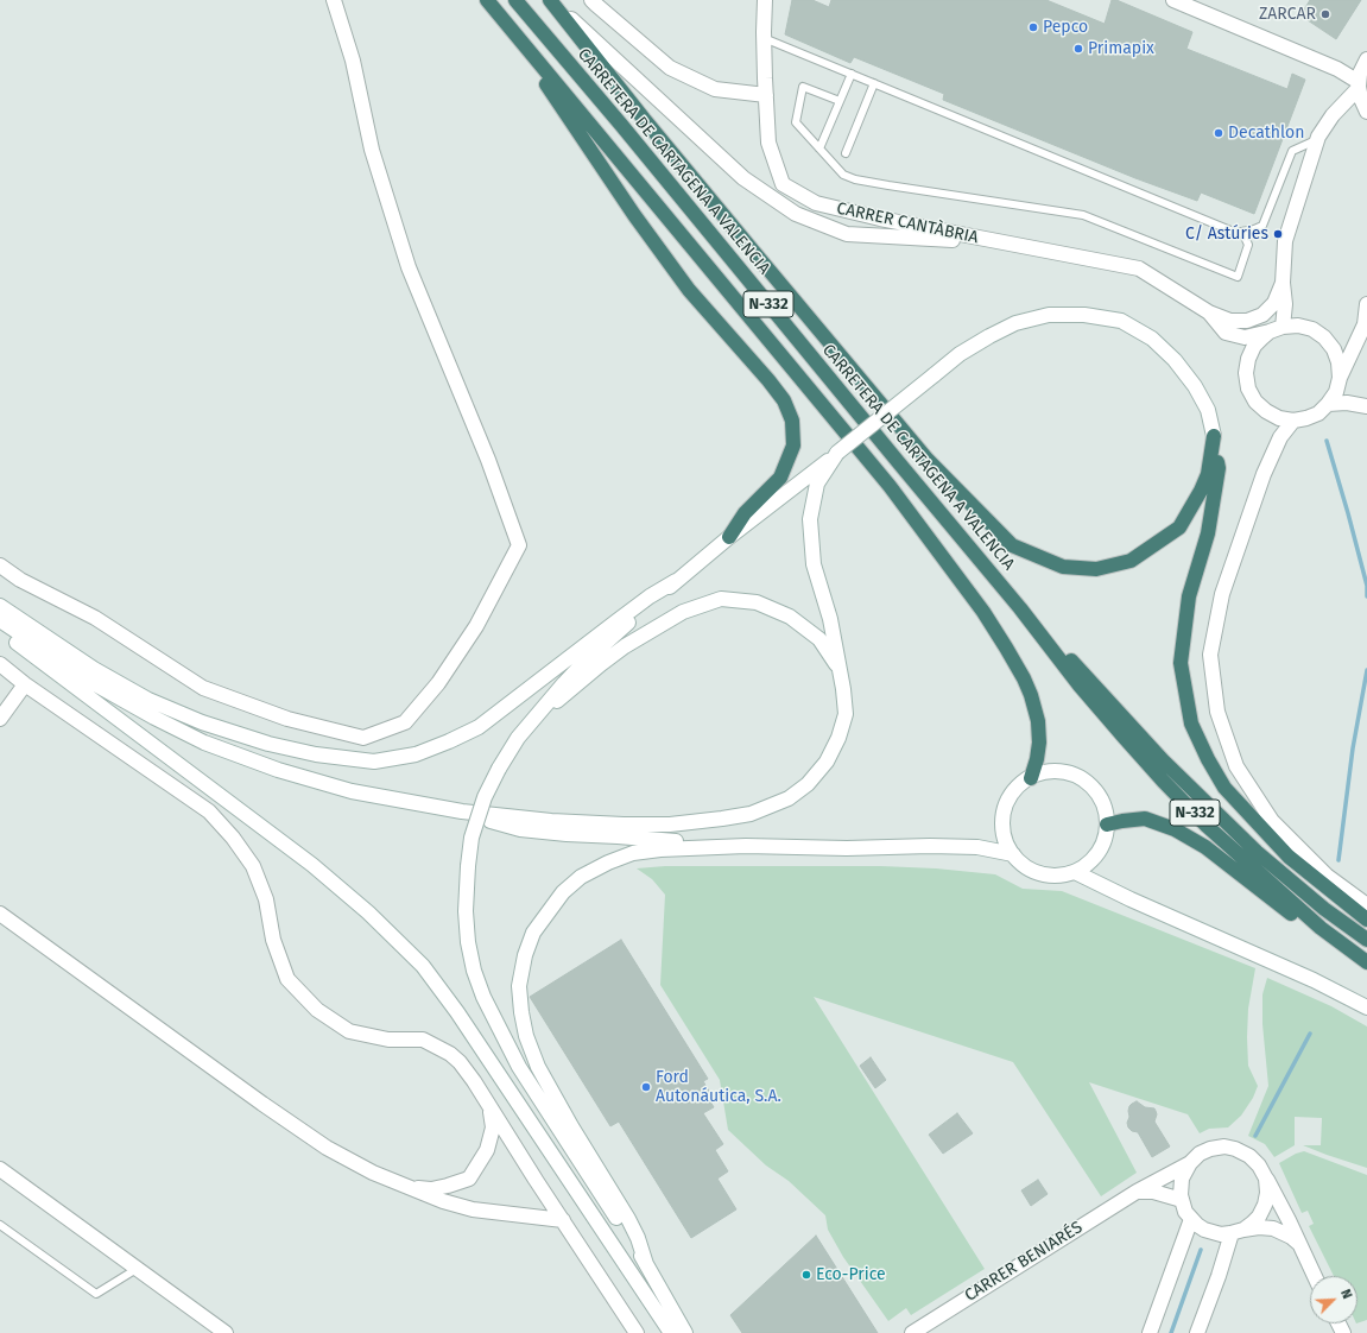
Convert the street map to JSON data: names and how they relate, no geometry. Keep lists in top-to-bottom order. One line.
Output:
{"streets":{"highway":["CARRETERA DE CARTAGENA A VALENCIA","N-332"],"street":["CARRER CANTÀBRIA","CARRER BENIARÉS"]},"places":["ZARCAR","Pepco","Primapix","Decathlon","C/ Astúries","Ford Autonáutica, S.A.","Eco-Price"],"north":"top right"}
